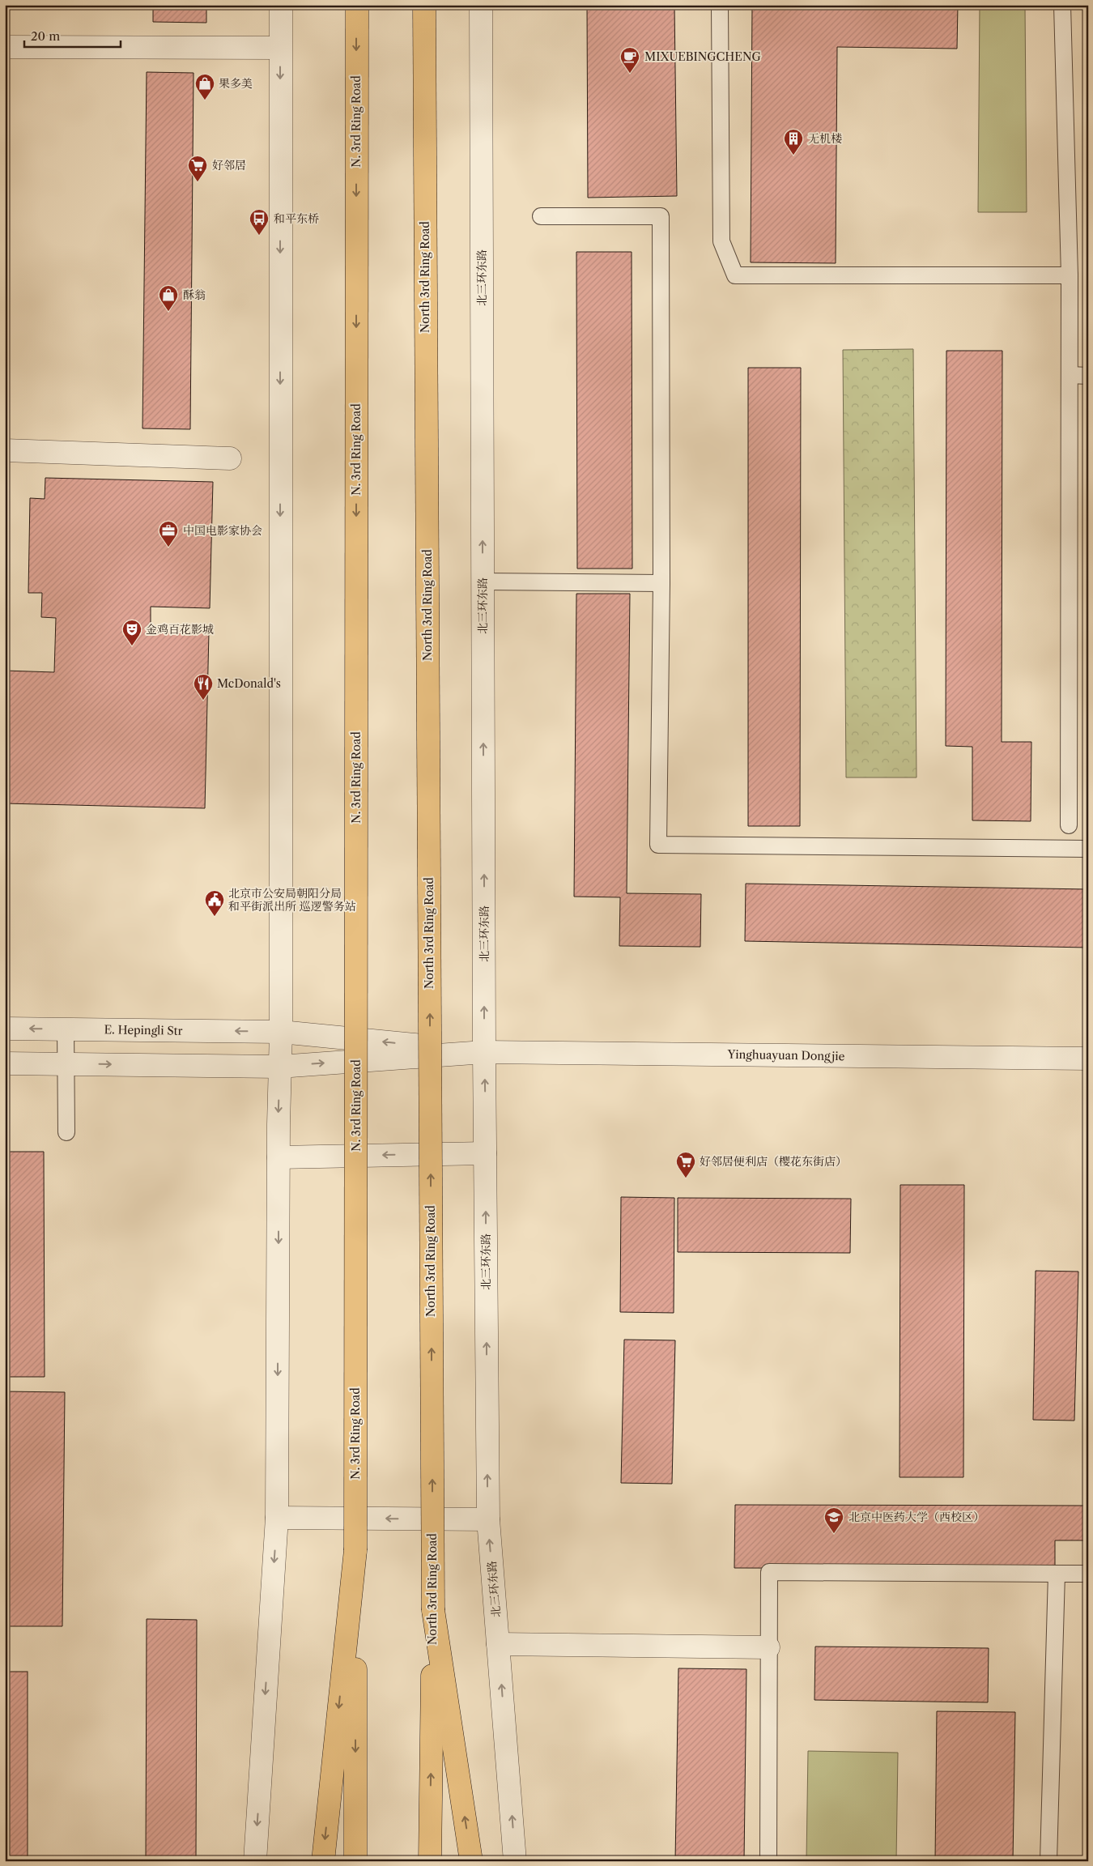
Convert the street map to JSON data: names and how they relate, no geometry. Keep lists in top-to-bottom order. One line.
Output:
{"streets":{"highway":["N. 3rd Ring Road","North 3rd Ring Road"],"street":["北三环东路","E. Hepingli Str","Yinghuayuan Dongjie"]},"crossings":[["北三环东路","E. Hepingli Str"],["北三环东路","Yinghuayuan Dongjie"],["E. Hepingli Str","Yinghuayuan Dongjie"]],"one_way":["N. 3rd Ring Road","北三环东路"],"places":{"cafe":["MIXUEBINGCHENG"],"shop":["果多美","酥翁"],"building":["无机楼"],"supermarket":["好邻居","好邻居便利店（樱花东街店）"],"bus stop":["和平东桥"],"office":["中国电影家协会"],"theatre":["金鸡百花影城"],"restaurant":["McDonald's"],"public building":["北京市公安局朝阳分局 和平街派出所 巡逻警务站"],"school or university":["北京中医药大学（西校区）"]},"scale_bar":"20 m"}
